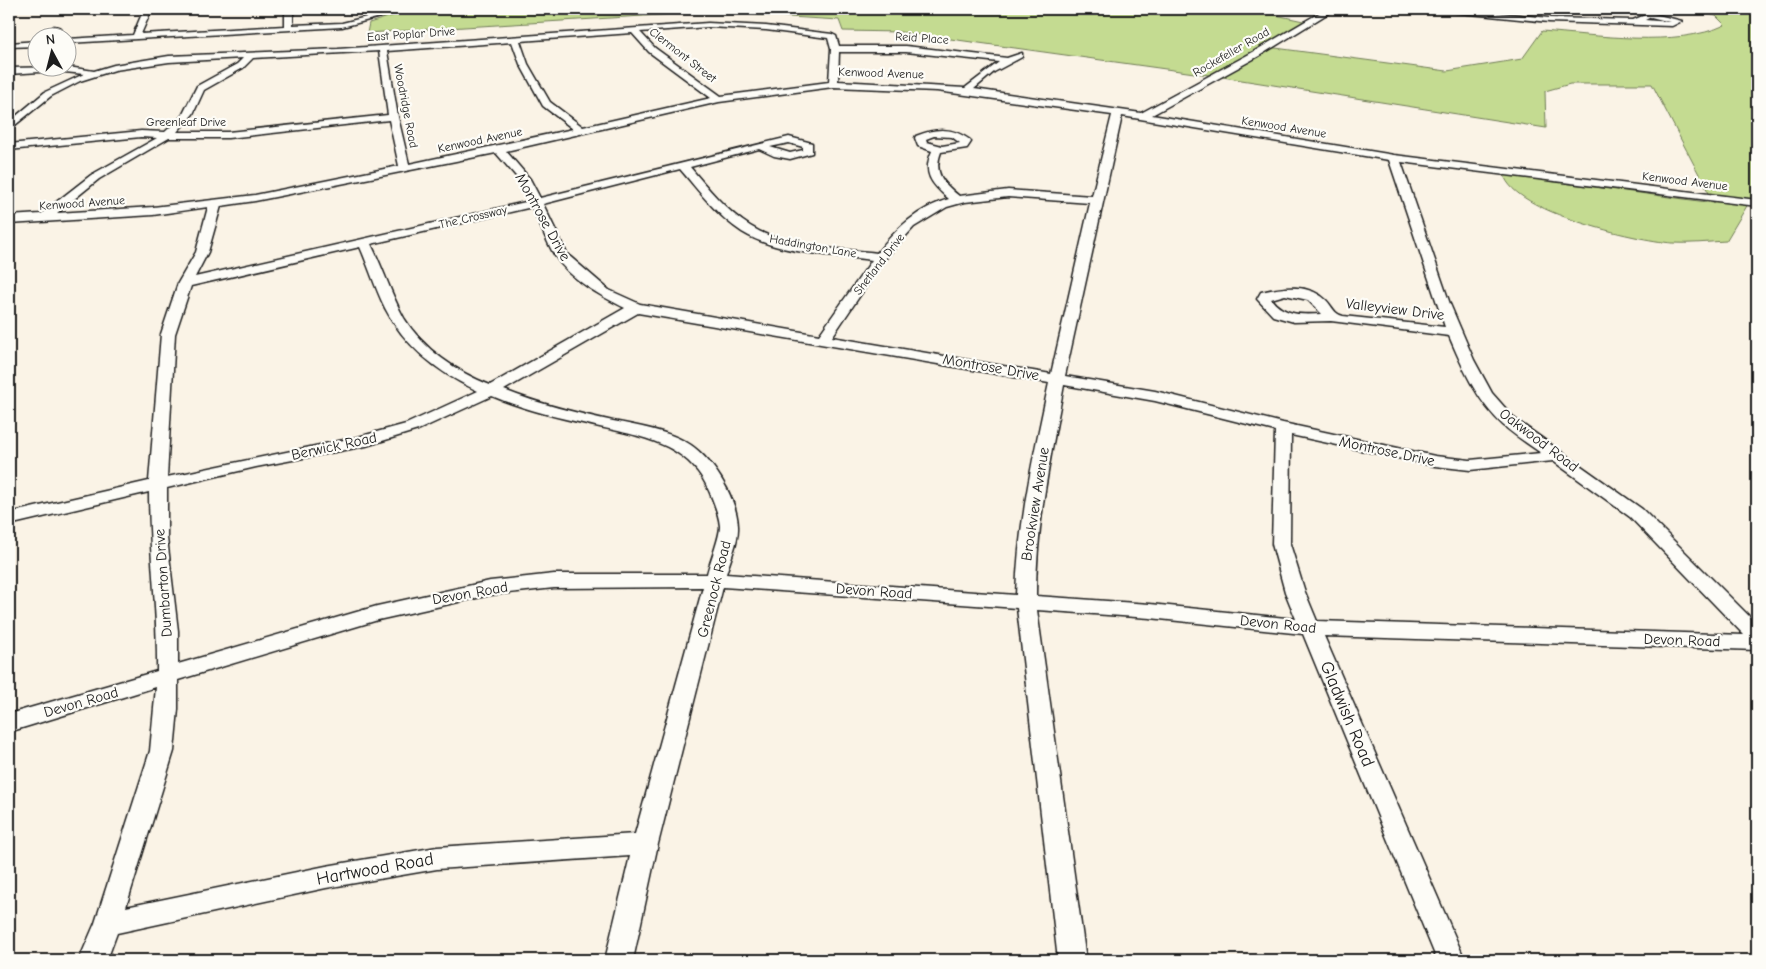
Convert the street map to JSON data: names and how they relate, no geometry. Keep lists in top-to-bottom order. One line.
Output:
{"streets":{"street":["East Poplar Drive","Reid Place","Rockefeller Road","Clermont Street","Kenwood Avenue","Woodridge Road","Greenleaf Drive","The Crossway","Montrose Drive","Haddington Lane","Shetland Drive","Valleyview Drive","Oakwood Road","Berwick Road","Brookview Avenue","Dumbarton Drive","Greenock Road","Devon Road","Gladwish Road","Hartwood Road"]},"crossings":[["East Poplar Drive","Reid Place"],["East Poplar Drive","Clermont Street"],["East Poplar Drive","Woodridge Road"],["Rockefeller Road","Kenwood Avenue"],["Clermont Street","Kenwood Avenue"],["Kenwood Avenue","Woodridge Road"],["Kenwood Avenue","Montrose Drive"],["Kenwood Avenue","Oakwood Road"],["Kenwood Avenue","Brookview Avenue"],["Kenwood Avenue","Dumbarton Drive"],["Woodridge Road","Greenleaf Drive"],["The Crossway","Montrose Drive"],["The Crossway","Haddington Lane"],["The Crossway","Dumbarton Drive"],["The Crossway","Greenock Road"],["Montrose Drive","Shetland Drive"],["Montrose Drive","Oakwood Road"],["Montrose Drive","Berwick Road"],["Montrose Drive","Brookview Avenue"],["Montrose Drive","Gladwish Road"],["Haddington Lane","Shetland Drive"],["Shetland Drive","Brookview Avenue"],["Valleyview Drive","Oakwood Road"],["Berwick Road","Dumbarton Drive"],["Berwick Road","Greenock Road"],["Brookview Avenue","Devon Road"],["Dumbarton Drive","Devon Road"],["Dumbarton Drive","Hartwood Road"],["Greenock Road","Devon Road"],["Greenock Road","Hartwood Road"],["Devon Road","Gladwish Road"]],"north":"top"}
